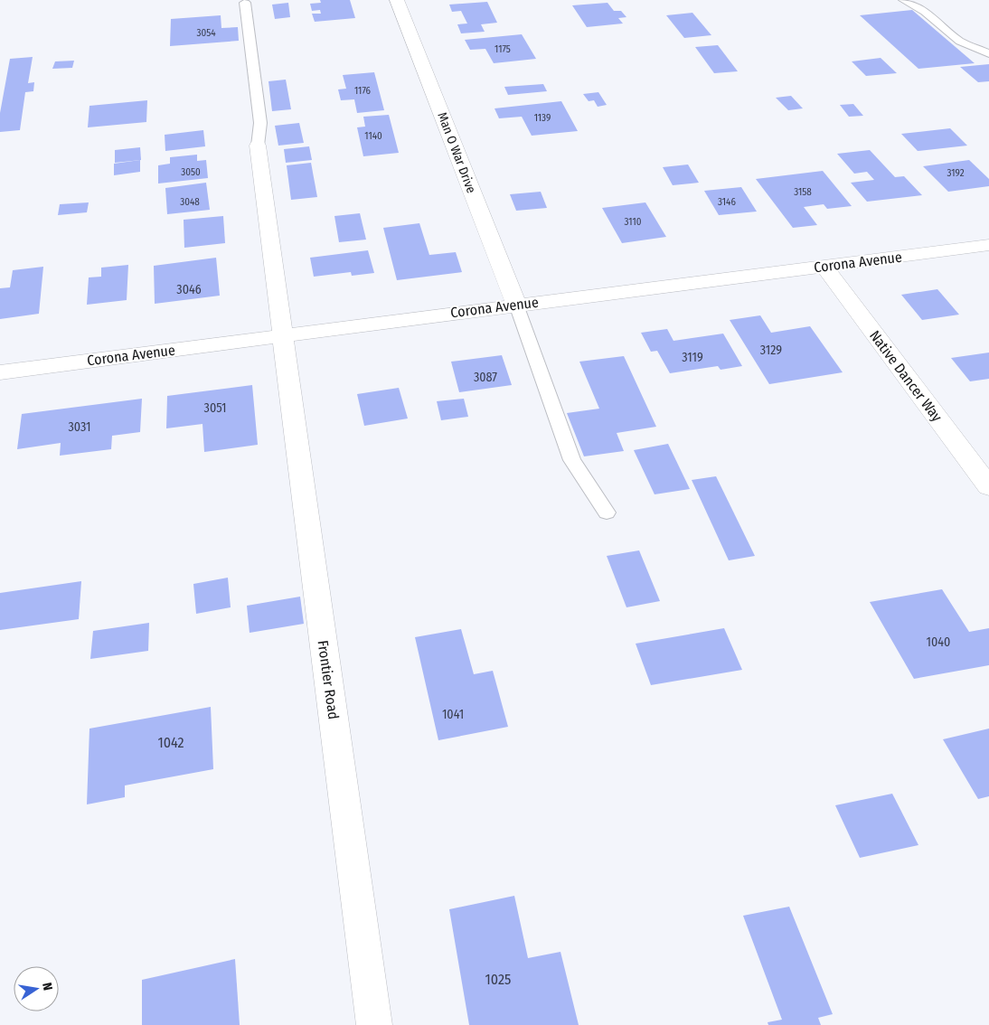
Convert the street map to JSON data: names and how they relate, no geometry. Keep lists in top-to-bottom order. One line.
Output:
{"streets":{"street":["Man O War Drive","Corona Avenue","Native Dancer Way","Frontier Road"]},"crossings":[["Man O War Drive","Corona Avenue"],["Corona Avenue","Native Dancer Way"],["Corona Avenue","Frontier Road"]],"house_numbers":["3054","1175","1176","1139","1140","3050","3192","3158","3048","3146","3110","3046","3129","3119","3087","3051","3031","1040","1041","1042","1025"],"north":"right"}
